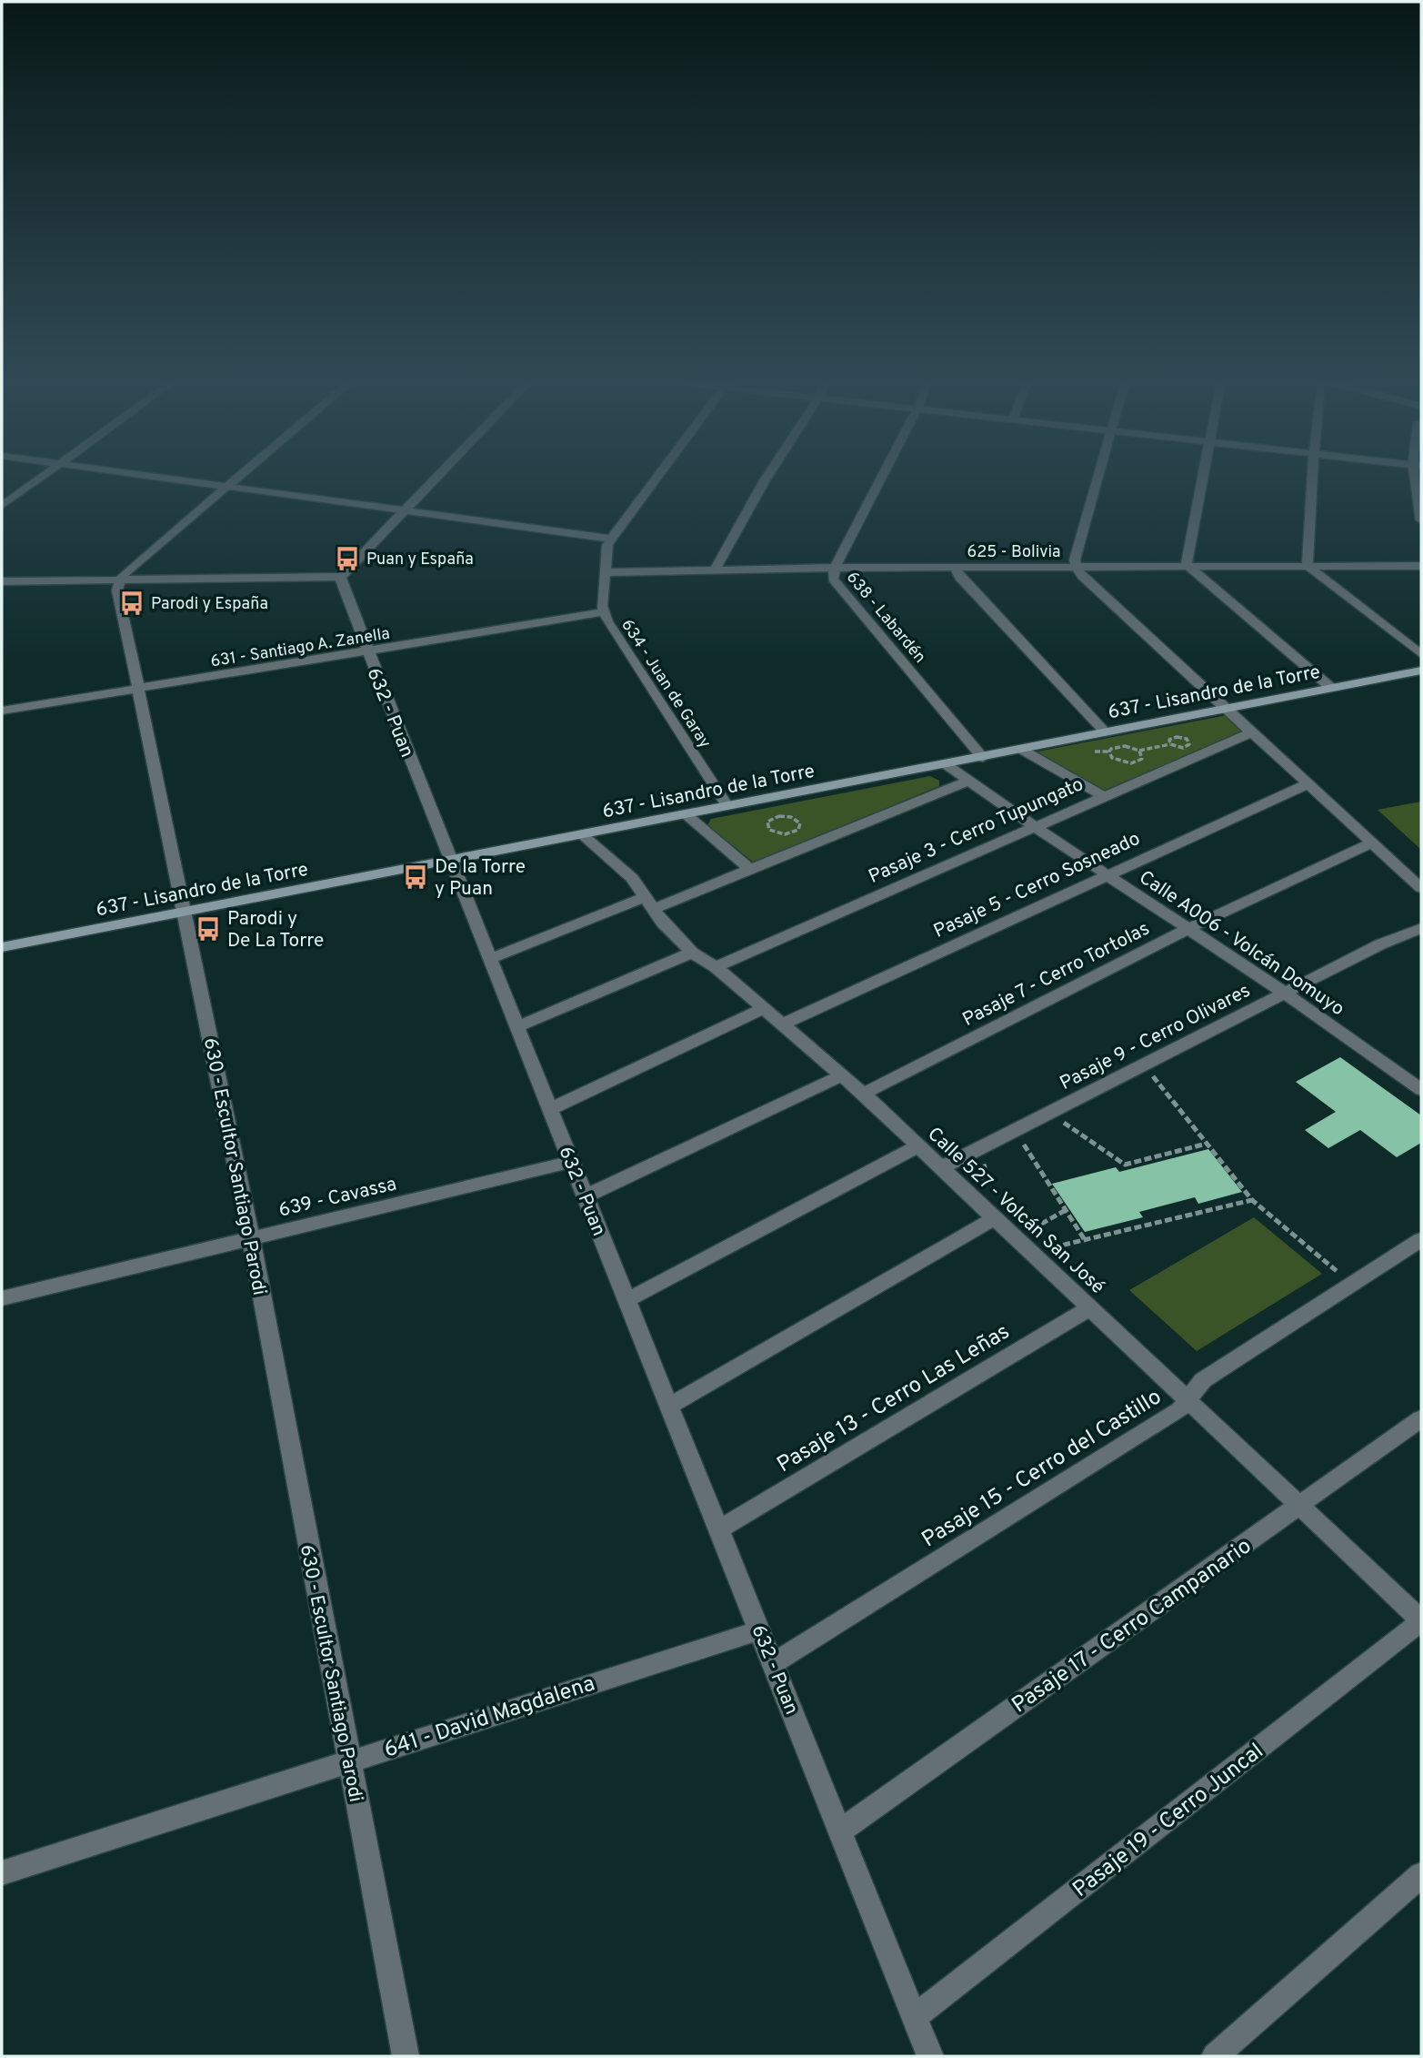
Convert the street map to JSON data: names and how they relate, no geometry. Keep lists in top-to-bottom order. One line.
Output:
{"streets":{"street":["625 - Bolivia","638 - Labardén","631 - Santiago A. Zanella","634 - Juan de Garay","637 - Lisandro de la Torre","632 - Puan","Pasaje 3 - Cerro Tupungato","Pasaje 5 - Cerro Sosneado","Calle A006 - Volcán Domuyo","Pasaje 7 - Cerro Tortolas","Pasaje 9 - Cerro Olivares","630 - Escultor Santiago Parodi","639 - Cavassa","Calle 527 - Volcán San José","Pasaje 13 - Cerro Las Leñas","Pasaje 15 - Cerro del Castillo","Pasaje 17 - Cerro Campanario","641 - David Magdalena","Pasaje 19 - Cerro Juncal"]},"crossings":[["625 - Bolivia","638 - Labardén"],["625 - Bolivia","634 - Juan de Garay"],["638 - Labardén","637 - Lisandro de la Torre"],["631 - Santiago A. Zanella","634 - Juan de Garay"],["631 - Santiago A. Zanella","632 - Puan"],["631 - Santiago A. Zanella","630 - Escultor Santiago Parodi"],["634 - Juan de Garay","637 - Lisandro de la Torre"],["637 - Lisandro de la Torre","632 - Puan"],["637 - Lisandro de la Torre","Calle A006 - Volcán Domuyo"],["637 - Lisandro de la Torre","630 - Escultor Santiago Parodi"],["637 - Lisandro de la Torre","Calle 527 - Volcán San José"],["632 - Puan","639 - Cavassa"],["632 - Puan","Pasaje 13 - Cerro Las Leñas"],["632 - Puan","Pasaje 15 - Cerro del Castillo"],["632 - Puan","Pasaje 17 - Cerro Campanario"],["632 - Puan","641 - David Magdalena"],["632 - Puan","Pasaje 19 - Cerro Juncal"],["Pasaje 3 - Cerro Tupungato","Calle A006 - Volcán Domuyo"],["Pasaje 3 - Cerro Tupungato","Calle 527 - Volcán San José"],["Pasaje 5 - Cerro Sosneado","Calle A006 - Volcán Domuyo"],["Pasaje 5 - Cerro Sosneado","Calle 527 - Volcán San José"],["Calle A006 - Volcán Domuyo","Pasaje 7 - Cerro Tortolas"],["Calle A006 - Volcán Domuyo","Pasaje 9 - Cerro Olivares"],["Pasaje 7 - Cerro Tortolas","Calle 527 - Volcán San José"],["Pasaje 9 - Cerro Olivares","Calle 527 - Volcán San José"],["630 - Escultor Santiago Parodi","639 - Cavassa"],["630 - Escultor Santiago Parodi","641 - David Magdalena"],["Calle 527 - Volcán San José","Pasaje 13 - Cerro Las Leñas"],["Calle 527 - Volcán San José","Pasaje 15 - Cerro del Castillo"],["Calle 527 - Volcán San José","Pasaje 17 - Cerro Campanario"],["Calle 527 - Volcán San José","Pasaje 19 - Cerro Juncal"]],"places":{"bus stop":["Puan y España","Parodi y España","De la Torre y Puan","Parodi y De La Torre"]}}
